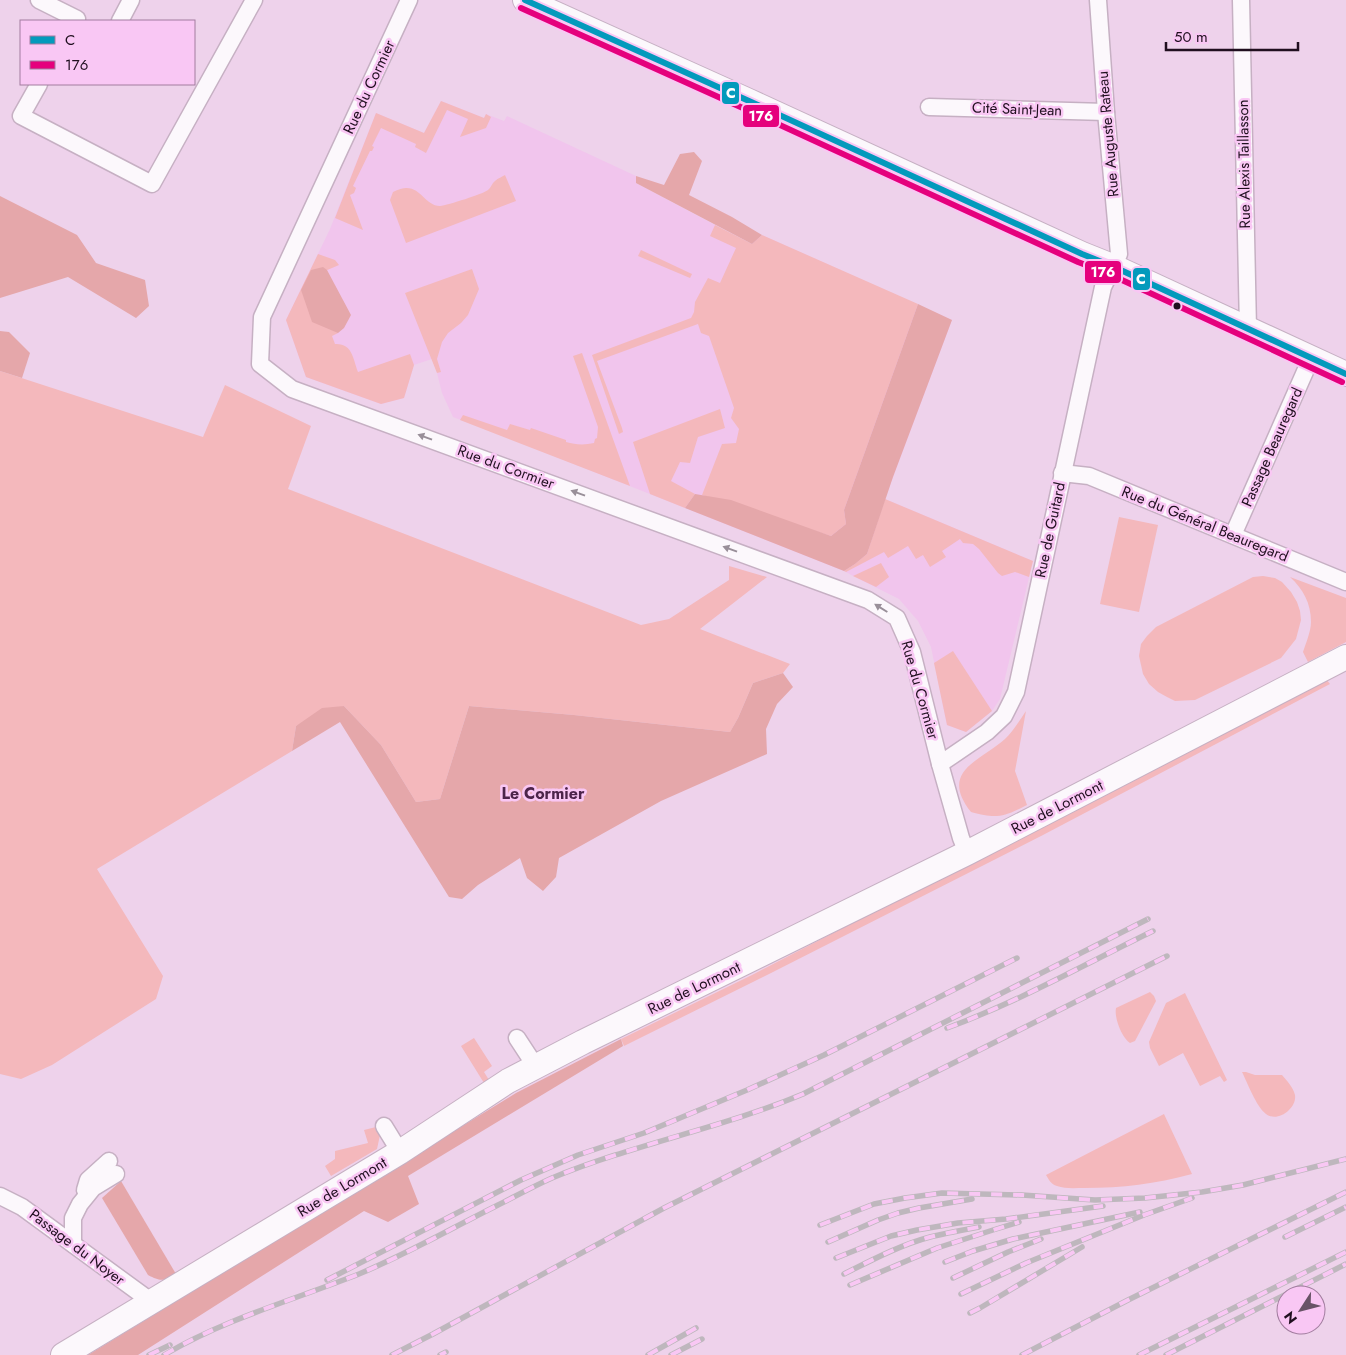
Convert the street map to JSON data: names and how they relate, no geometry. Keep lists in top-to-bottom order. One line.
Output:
{"streets":{"main road":["Rue de Lormont"],"street":["Rue du Cormier","Cité Saint-Jean","Rue Auguste Rateau","Rue Alexis Taillasson","Passage Beauregard","Rue du Général Beauregard","Rue de Guitard","Passage du Noyer"]},"crossings":[["Rue du Cormier","Rue de Guitard"],["Rue du Cormier","Rue de Lormont"],["Cité Saint-Jean","Rue Auguste Rateau"],["Rue Auguste Rateau","Rue de Guitard"],["Passage Beauregard","Rue du Général Beauregard"],["Rue du Général Beauregard","Rue de Guitard"],["Rue de Lormont","Passage du Noyer"]],"districts":["Le Cormier"],"lines":["transit line C","transit line 176"],"legend":["C","176"],"scale_bar":"50 m","north":"bottom left"}
